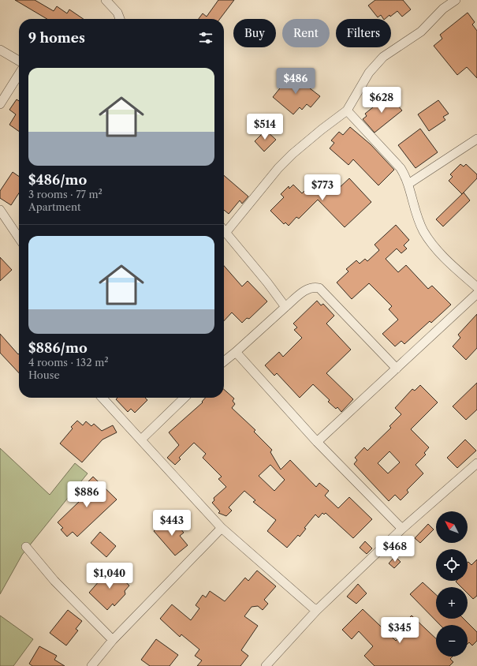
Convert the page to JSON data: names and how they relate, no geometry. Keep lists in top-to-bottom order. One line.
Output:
{"north":"top left","page":{"chip":["Buy","Rent","Filters"],"heading":"9 homes","list":[{"name":"$486/mo","note":"3 rooms · 77 m² · Apartment"},{"name":"$886/mo","note":"4 rooms · 132 m² · House"}],"price":["$486","$628","$514","$773","$886","$443","$468","$1,040","$345"],"map_buttons":["+","−"]}}
